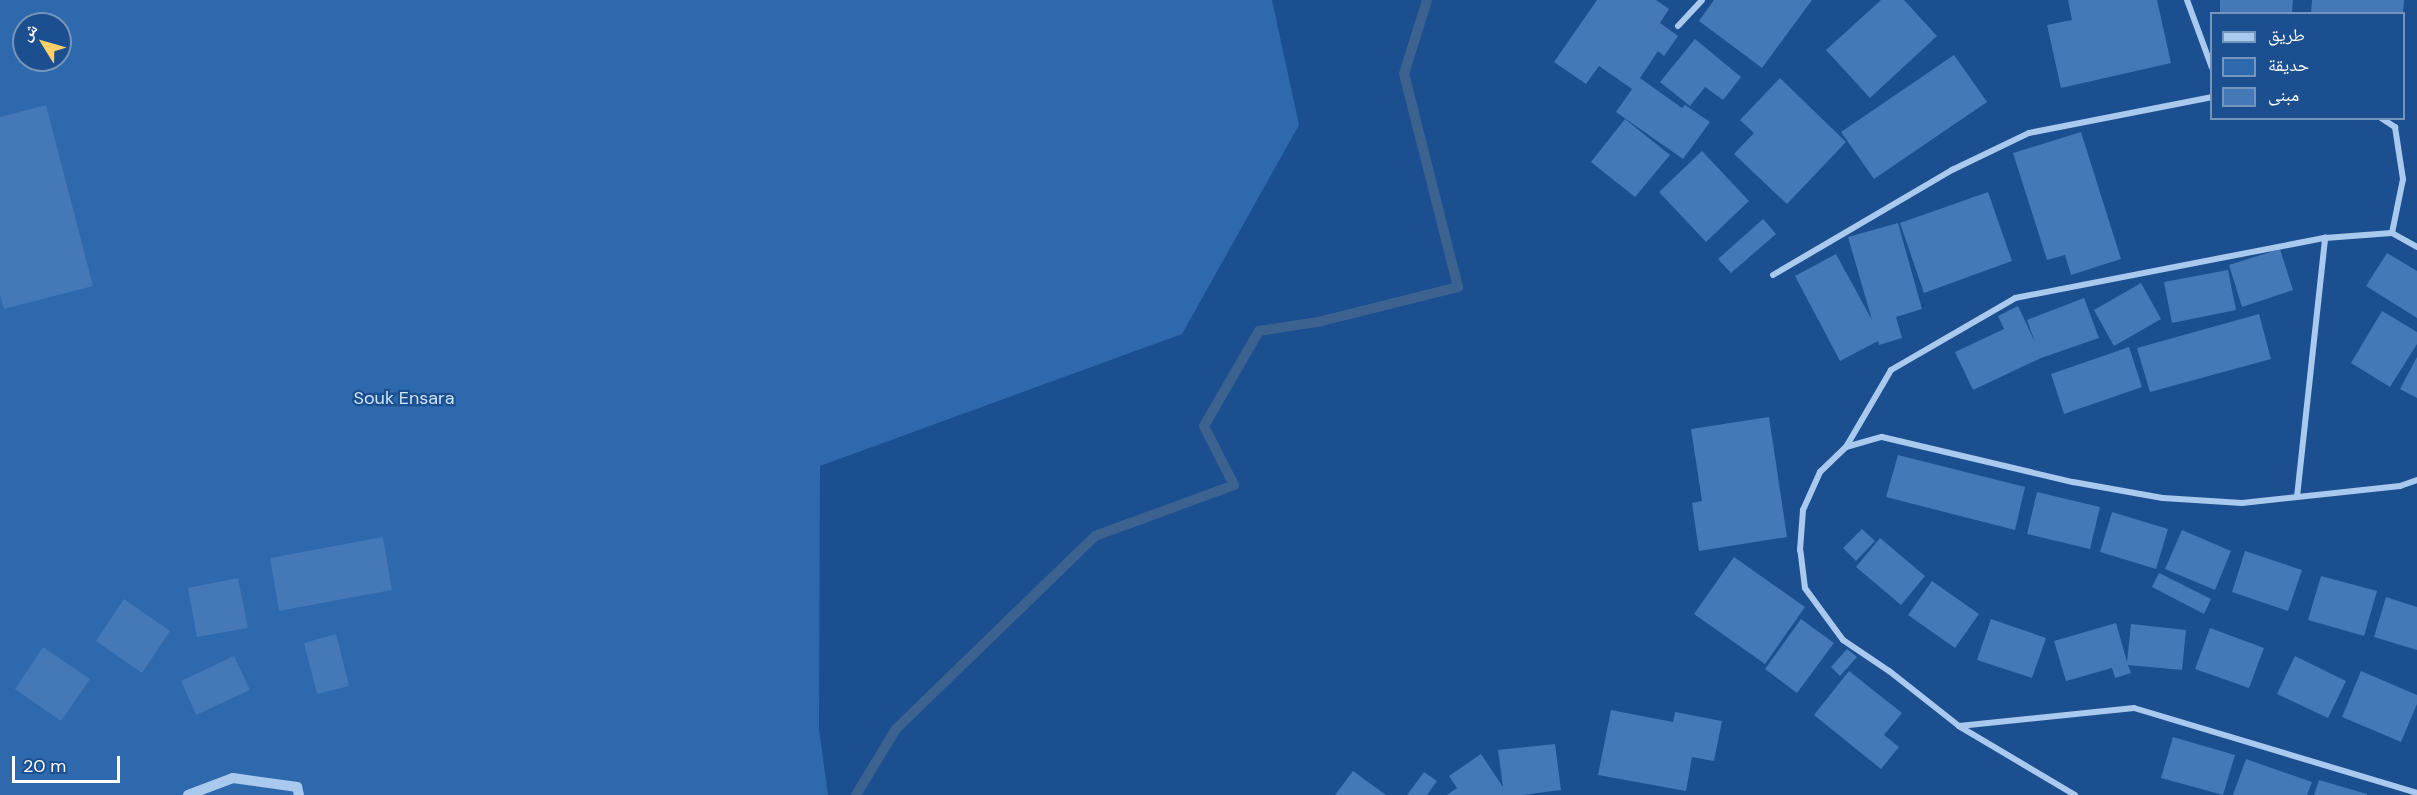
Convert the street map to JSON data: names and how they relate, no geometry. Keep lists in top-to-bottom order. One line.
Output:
{"parks":["Souk Ensara"],"legend":["طريق","حديقة","مبنى"],"scale_bar":"20 m","north":"top left"}
